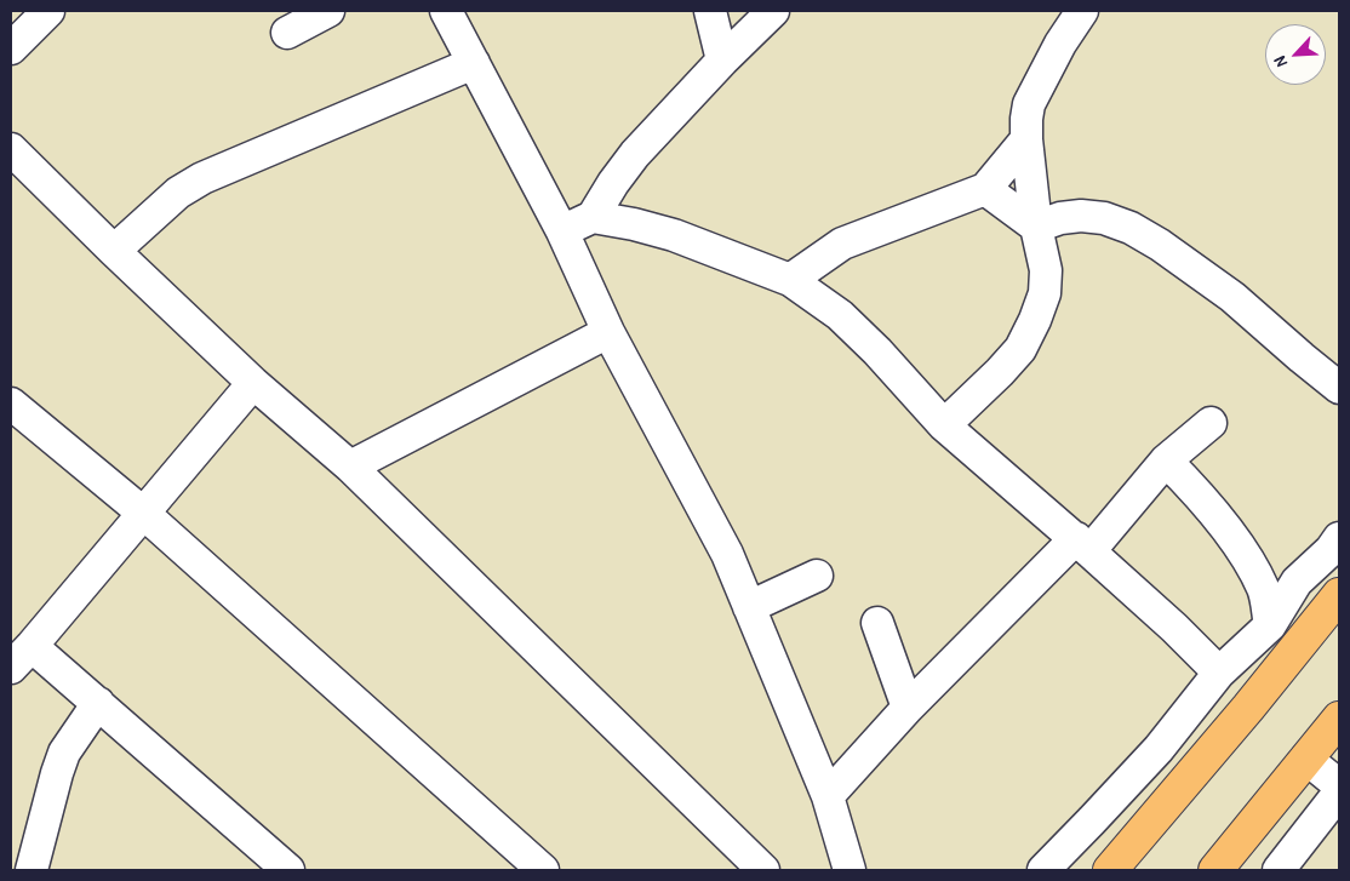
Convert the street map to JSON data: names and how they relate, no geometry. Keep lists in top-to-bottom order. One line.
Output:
{"north":"bottom left"}
